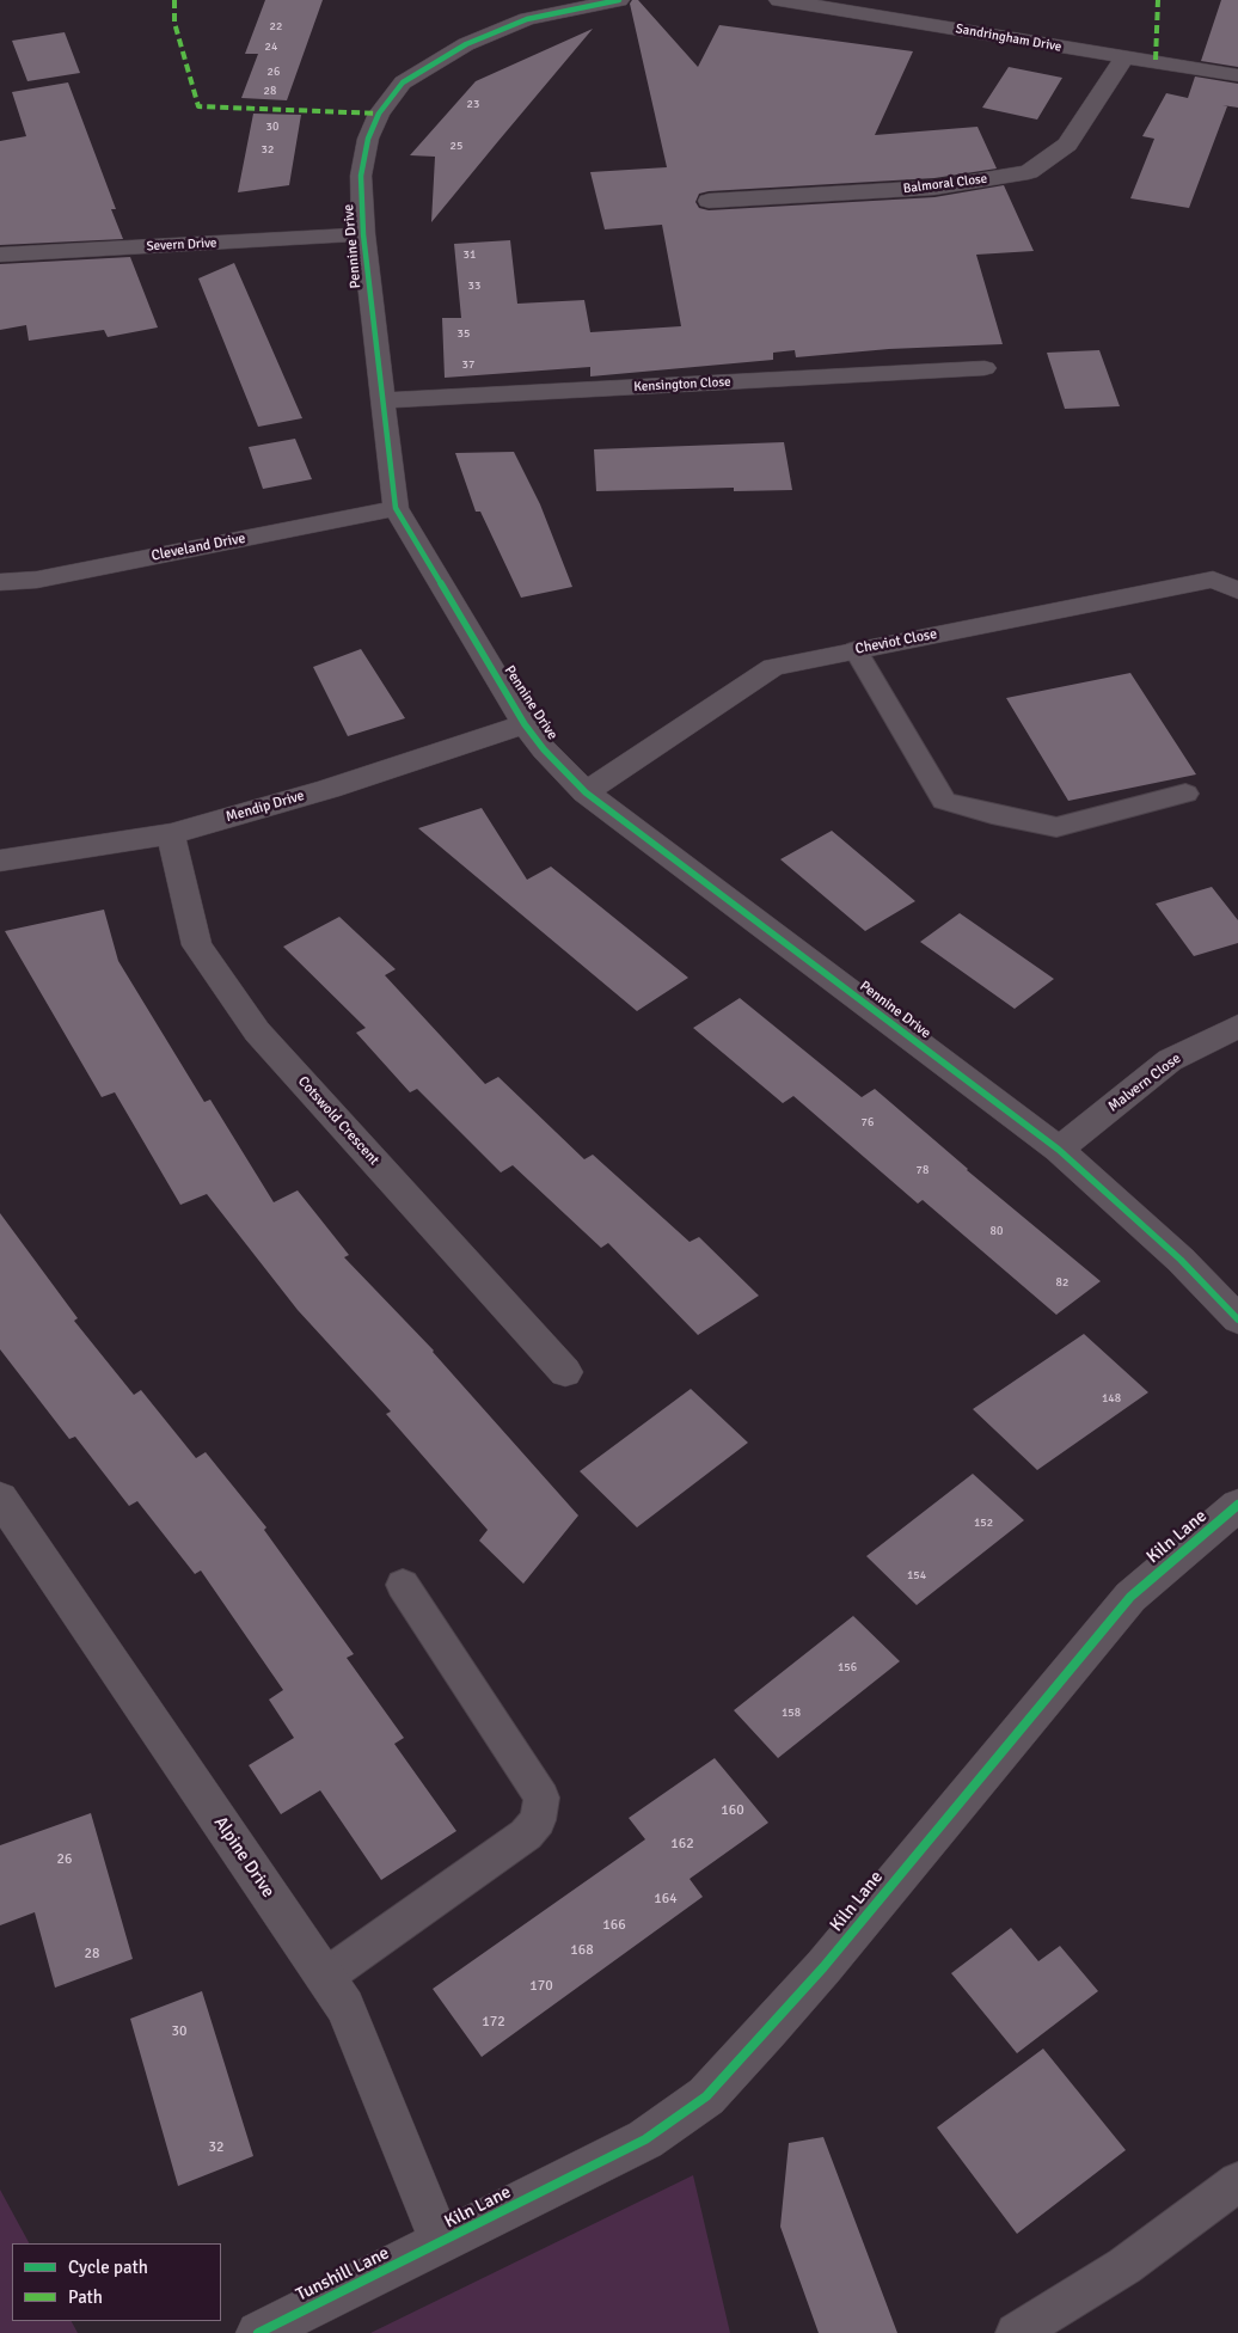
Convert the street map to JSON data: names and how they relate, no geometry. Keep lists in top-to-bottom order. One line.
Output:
{"streets":{"street":["Sandringham Drive","Balmoral Close","Severn Drive","Pennine Drive","Kensington Close","Cleveland Drive","Cheviot Close","Mendip Drive","Malvern Close","Cotswold Crescent","Kiln Lane","Alpine Drive","Tunshill Lane"]},"crossings":[["Sandringham Drive","Balmoral Close"],["Severn Drive","Pennine Drive"],["Pennine Drive","Kensington Close"],["Pennine Drive","Cleveland Drive"],["Pennine Drive","Cheviot Close"],["Pennine Drive","Mendip Drive"],["Pennine Drive","Malvern Close"],["Mendip Drive","Cotswold Crescent"],["Kiln Lane","Alpine Drive"],["Kiln Lane","Tunshill Lane"],["Alpine Drive","Tunshill Lane"]],"house_numbers":["22","24","26","28","23","30","25","32","31","33","35","37","76","78","80","82","148","152","154","156","158","160","162","26","164","166","168","28","170","172","30","32"],"legend":["Cycle path","Path"]}
